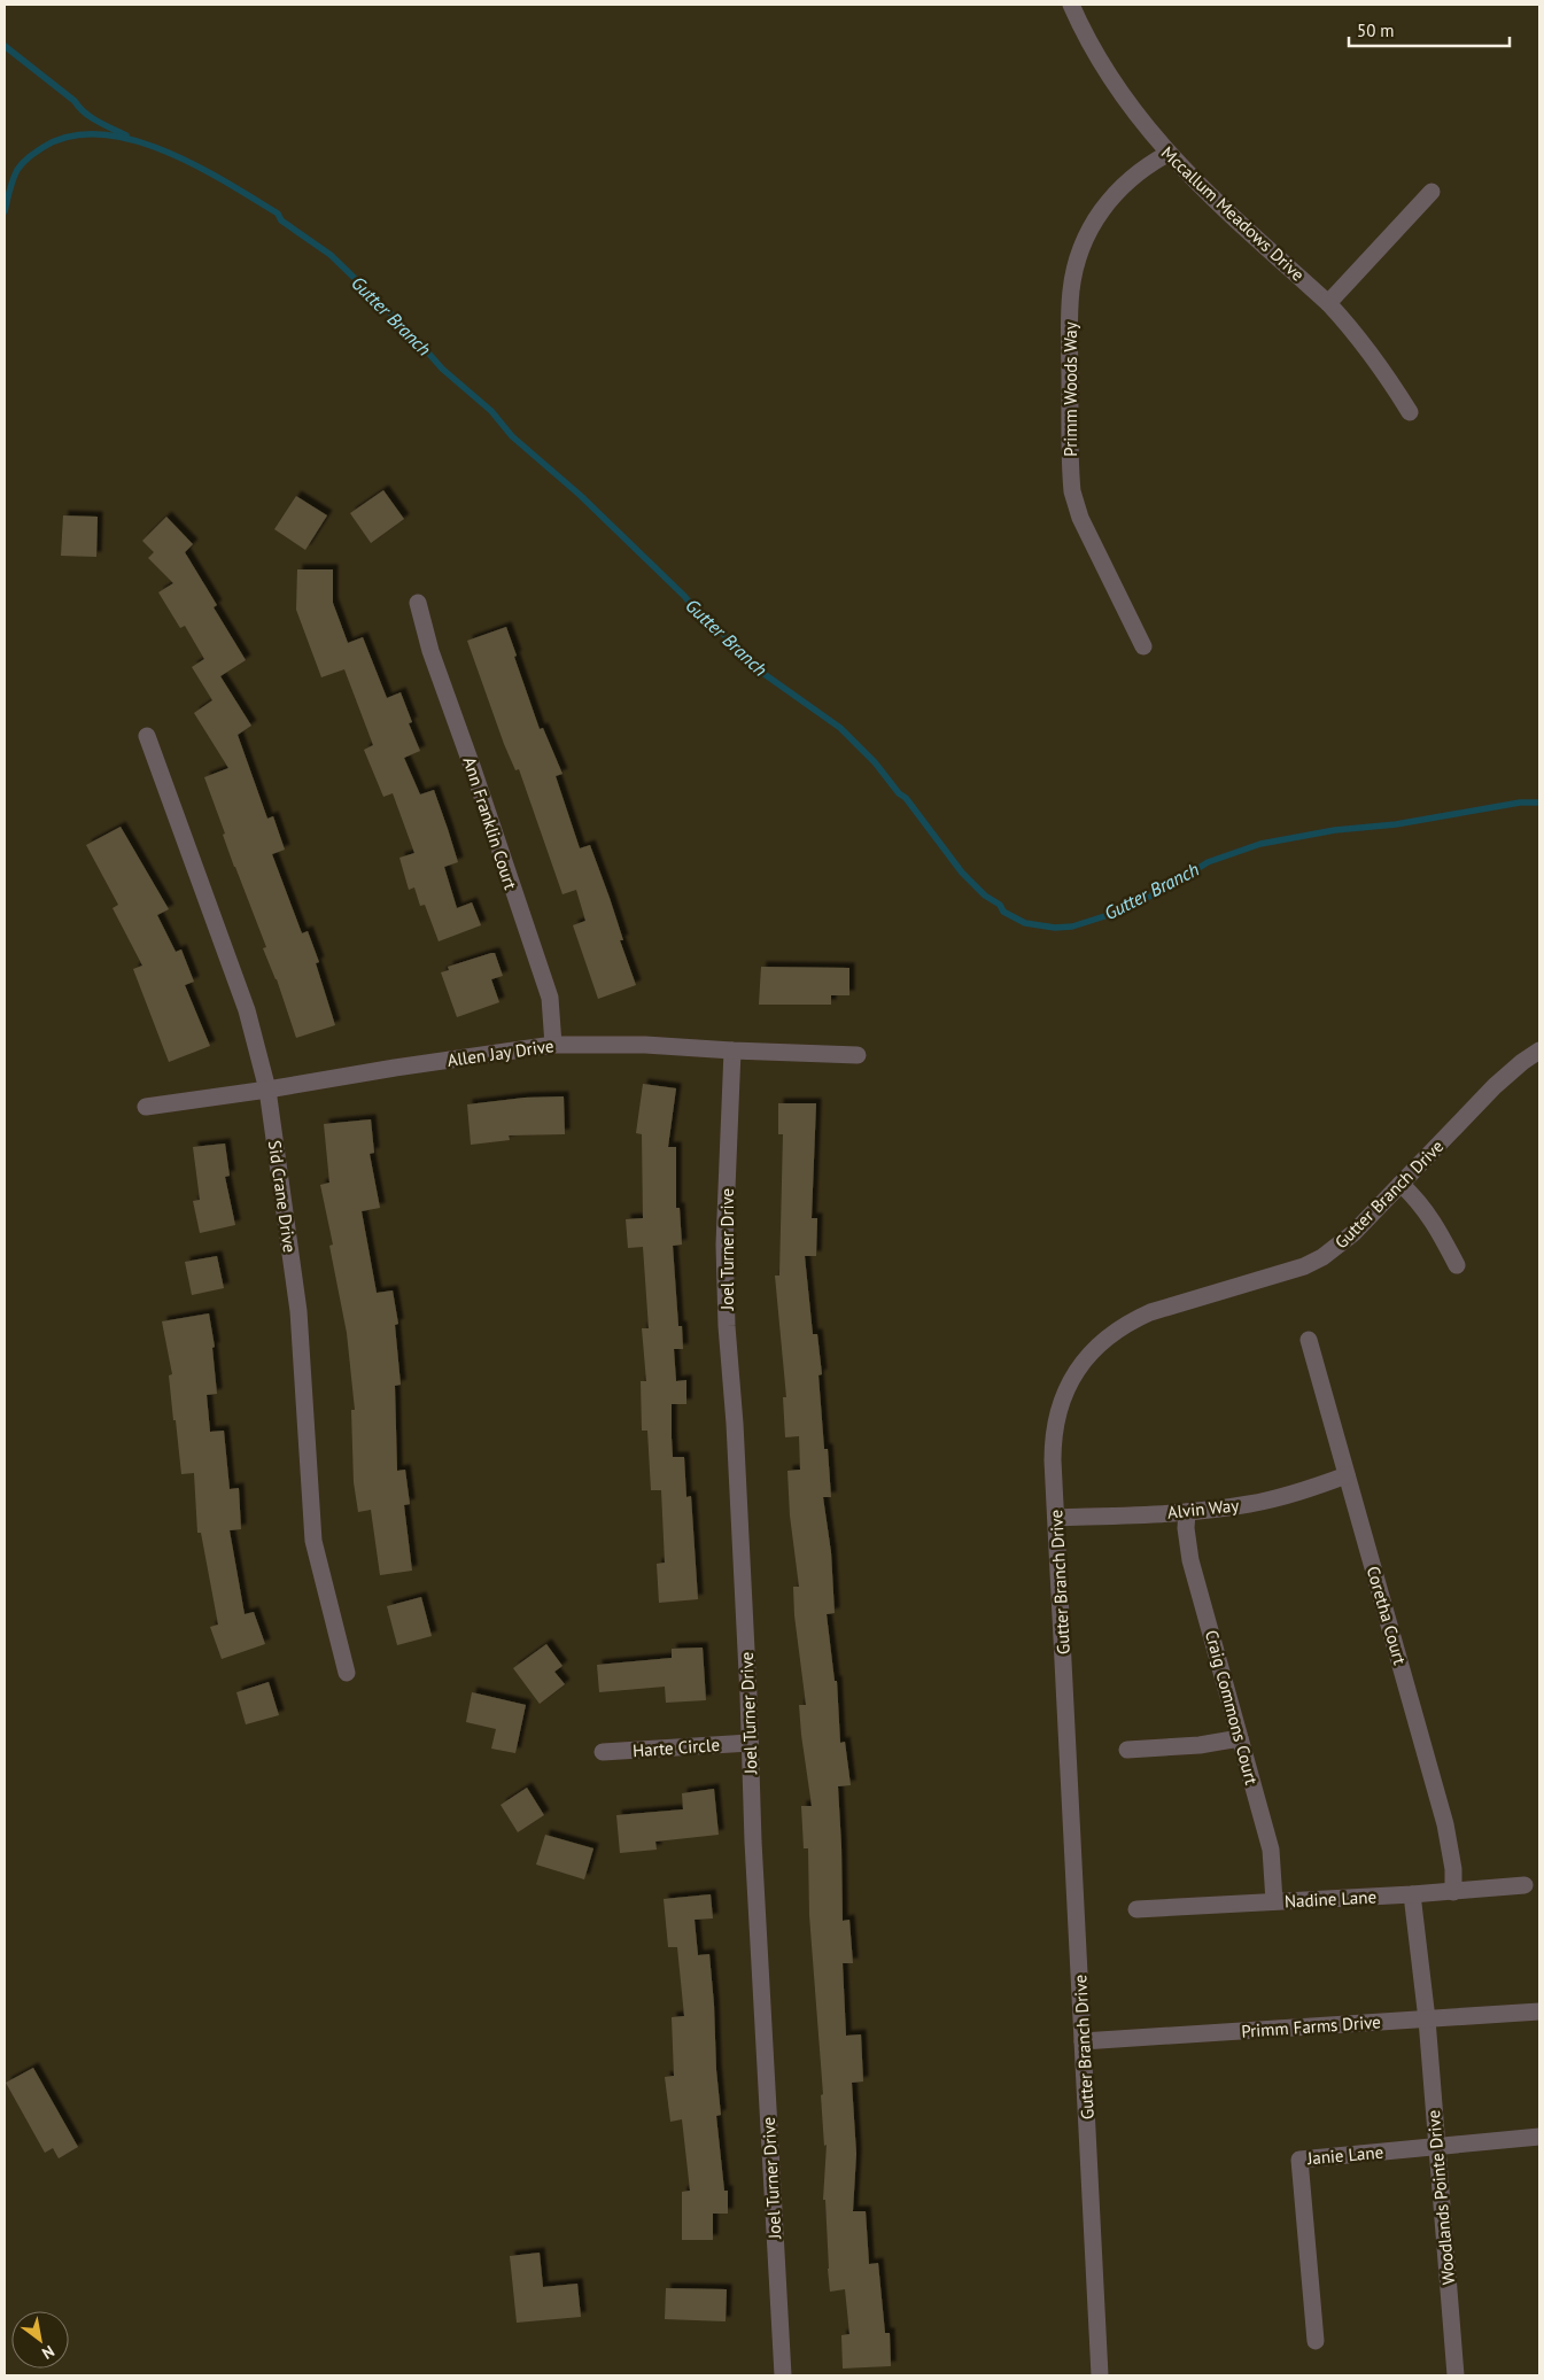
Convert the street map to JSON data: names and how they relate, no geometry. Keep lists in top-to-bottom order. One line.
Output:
{"streets":{"street":["Mccallum Meadows Drive","Primm Woods Way","Ann Franklin Court","Allen Jay Drive","Gutter Branch Drive","Sid Crane Drive","Joel Turner Drive","Alvin Way","Coretha Court","Craig Commons Court","Harte Circle","Nadine Lane","Primm Farms Drive","Janie Lane","Woodlands Pointe Drive"]},"crossings":[["Mccallum Meadows Drive","Primm Woods Way"],["Ann Franklin Court","Allen Jay Drive"],["Allen Jay Drive","Sid Crane Drive"],["Allen Jay Drive","Joel Turner Drive"],["Gutter Branch Drive","Alvin Way"],["Gutter Branch Drive","Primm Farms Drive"],["Joel Turner Drive","Harte Circle"],["Alvin Way","Coretha Court"],["Alvin Way","Craig Commons Court"],["Coretha Court","Nadine Lane"],["Craig Commons Court","Nadine Lane"],["Nadine Lane","Woodlands Pointe Drive"],["Primm Farms Drive","Woodlands Pointe Drive"],["Janie Lane","Woodlands Pointe Drive"]],"water":["Gutter Branch"],"scale_bar":"50 m","north":"bottom right"}
